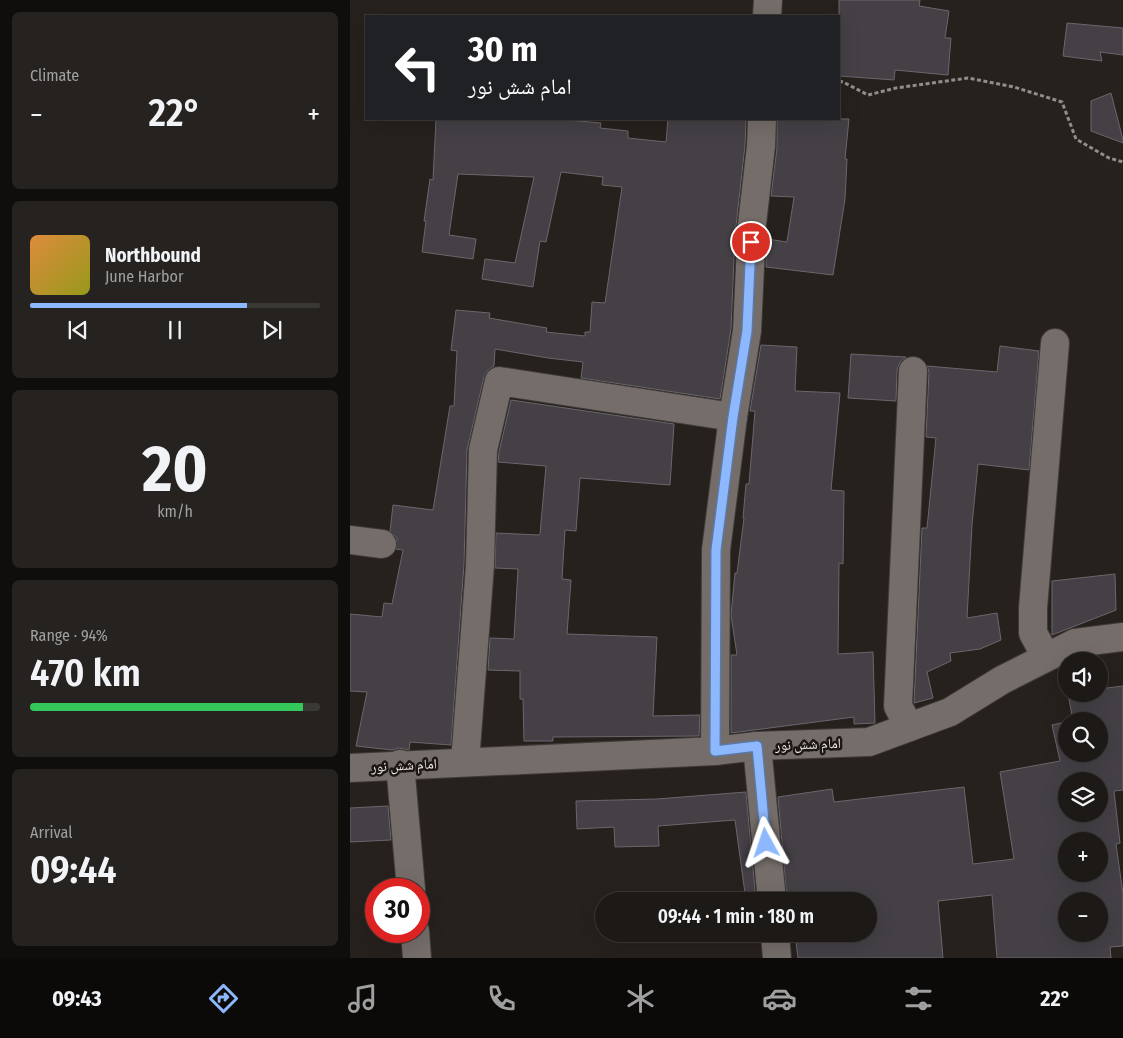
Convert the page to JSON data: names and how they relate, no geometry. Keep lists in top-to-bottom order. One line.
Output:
{"streets":{"street":["امام شش نور"]},"page":{"tile":["Climate",["20","km/h"],["Range · 94%","470 km"],["Arrival","09:44"]],"turn":["30 m","امام شش نور"],"heat":["−","22°","+"],"song":["Northbound","June Harbor"],"map_buttons":["+","−"],"limit":"30","trip":"09:44 · 1 min · 180 m","tabs":["09:43","22°"]}}
